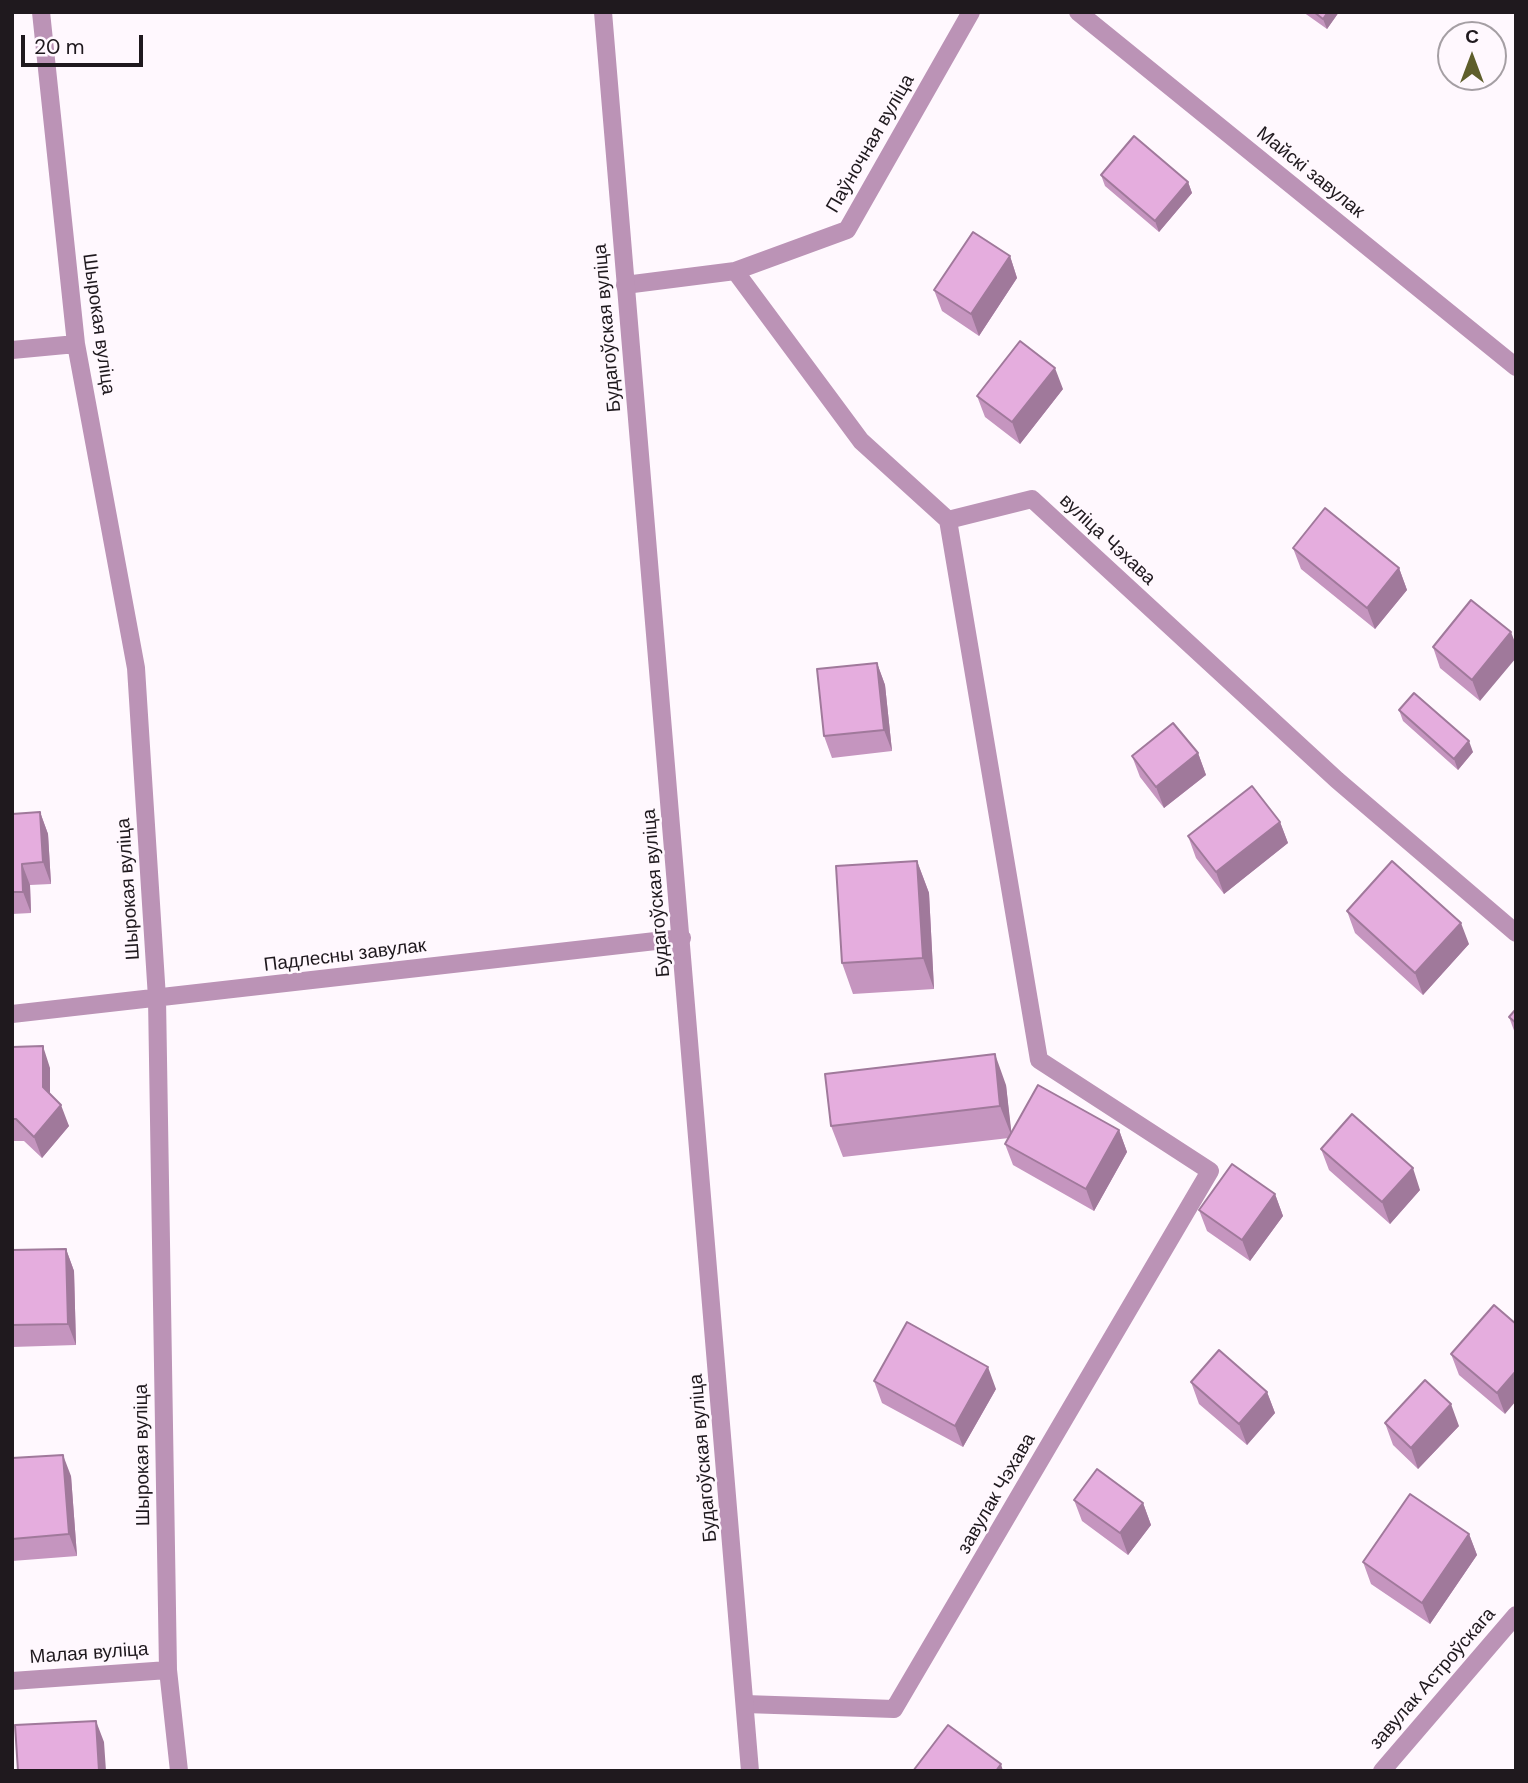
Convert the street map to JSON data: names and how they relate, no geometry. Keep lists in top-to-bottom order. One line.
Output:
{"streets":{"street":["Паўночная вуліца","Майскі завулак","Шырокая вуліца","Будагоўская вуліца","вуліца Чэхава","Падлесны завулак","завулак Чэхава","Малая вуліца","завулак Астроўскага"]},"crossings":[["Шырокая вуліца","Падлесны завулак"],["Шырокая вуліца","Малая вуліца"],["Будагоўская вуліца","Падлесны завулак"],["Будагоўская вуліца","завулак Чэхава"],["вуліца Чэхава","завулак Чэхава"]],"scale_bar":"20 m","north":"top"}
